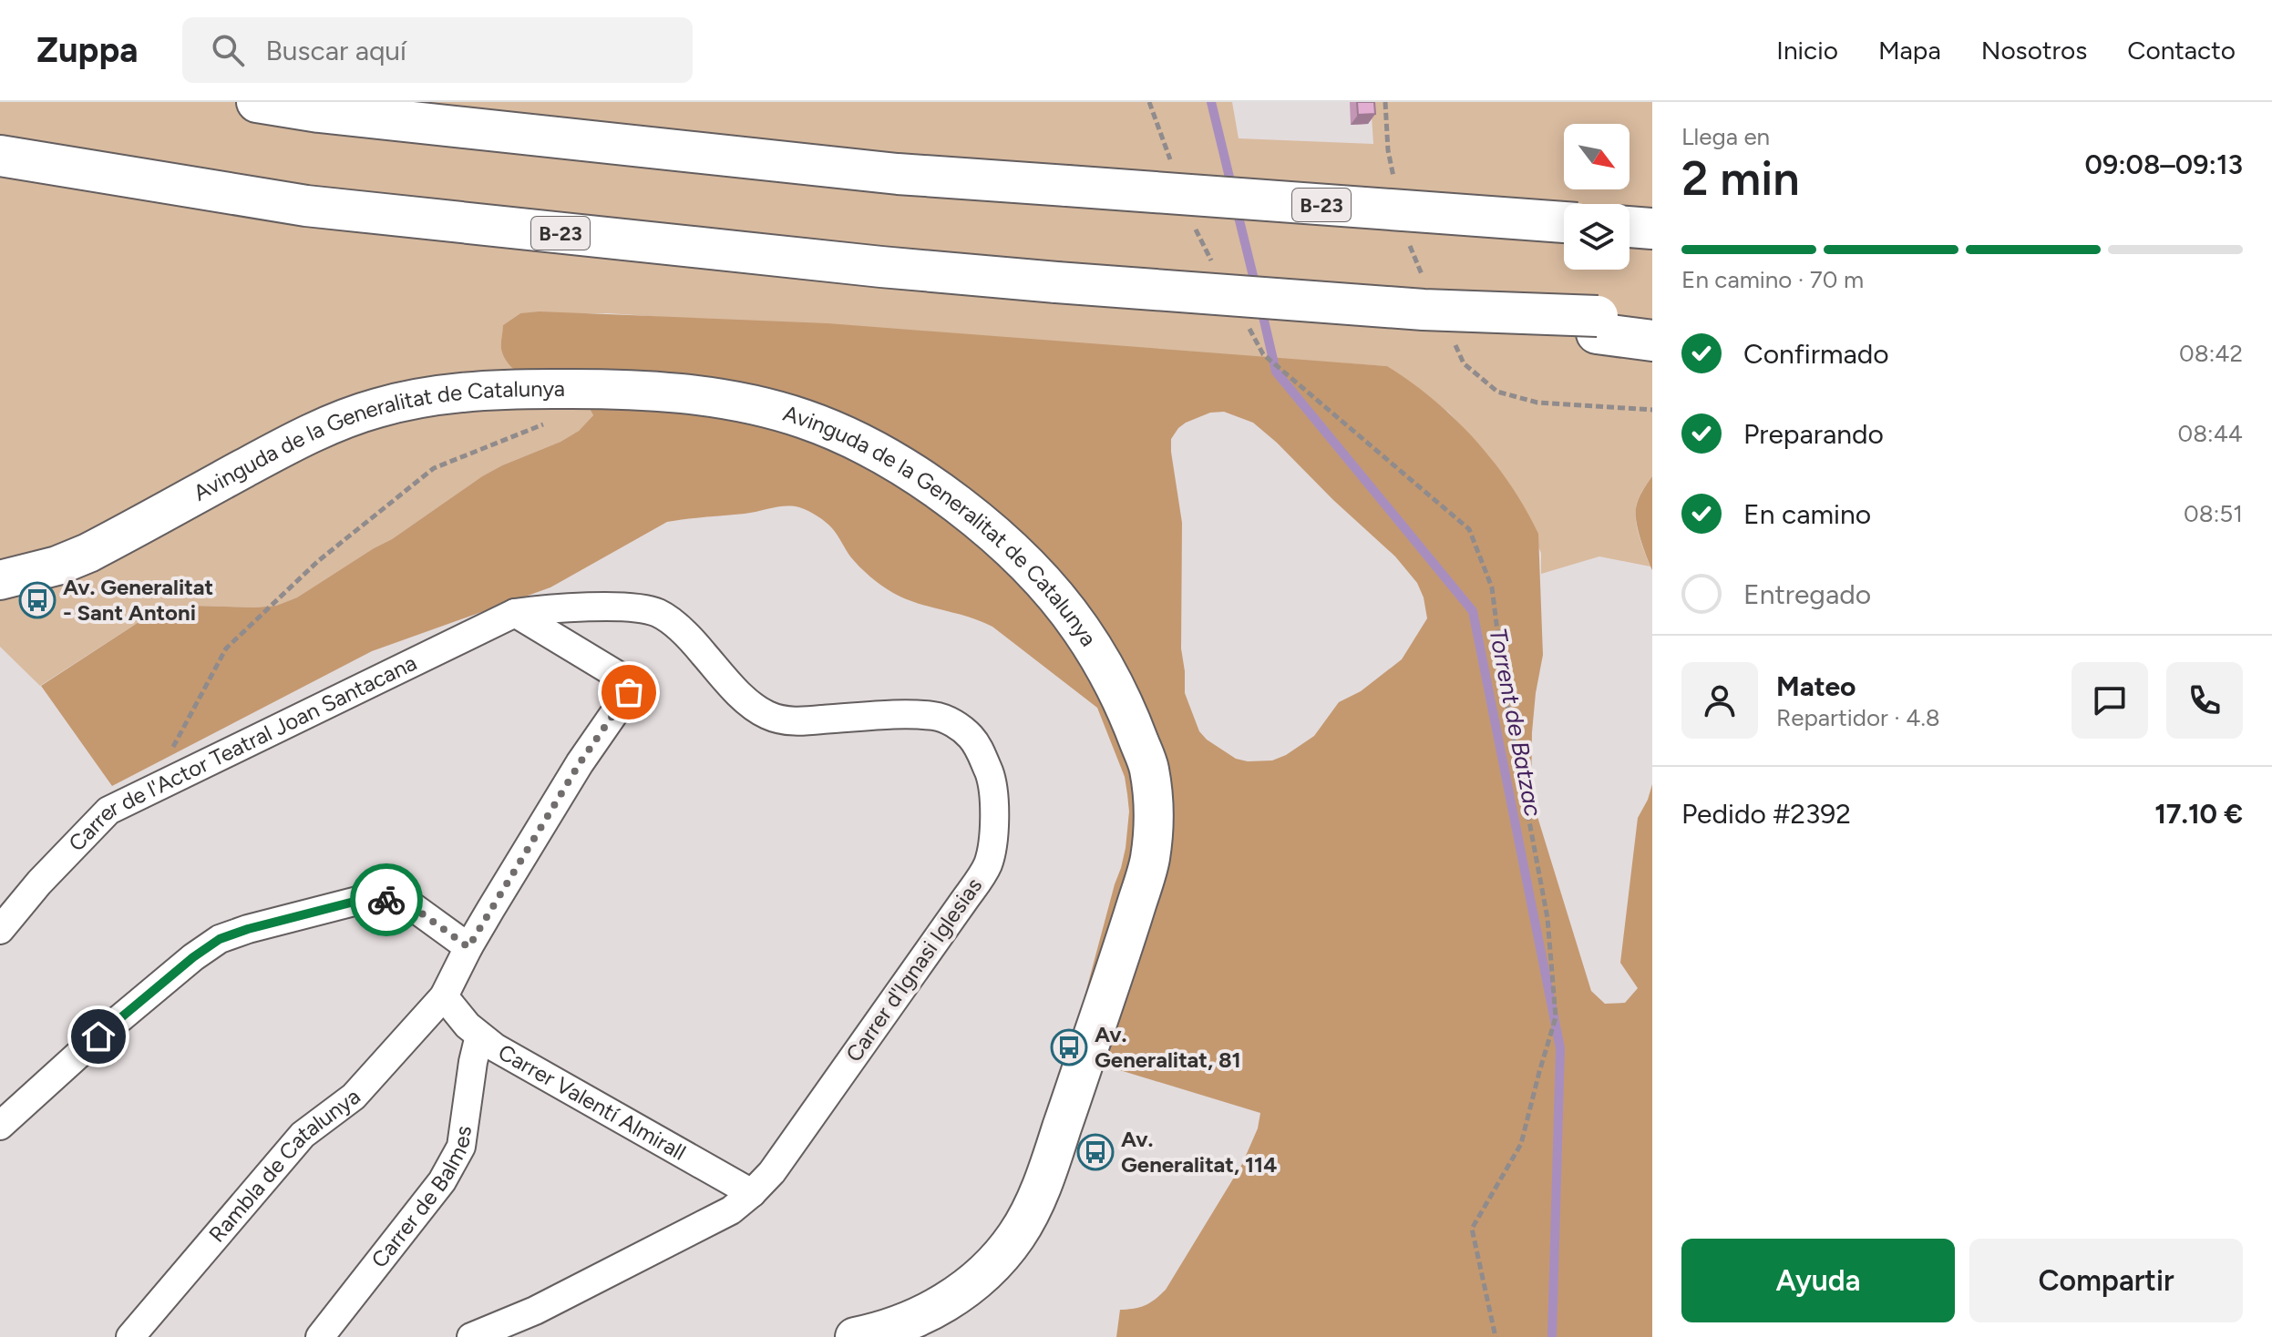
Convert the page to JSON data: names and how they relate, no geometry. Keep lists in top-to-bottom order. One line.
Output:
{"streets":{"highway":["B-23"],"street":["Avinguda de la Generalitat de Catalunya","Carrer de l'Actor Teatral Joan Santacana","Carrer d'Ignasi Iglesias","Carrer Valentí Almirall","Rambla de Catalunya","Carrer de Balmes"]},"crossings":[["Carrer de l'Actor Teatral Joan Santacana","Carrer d'Ignasi Iglesias"],["Carrer d'Ignasi Iglesias","Carrer Valentí Almirall"],["Carrer Valentí Almirall","Rambla de Catalunya"],["Carrer Valentí Almirall","Carrer de Balmes"]],"water":["Torrent de Batzac"],"places":{"bus stop":["Av. Generalitat - Sant Antoni","Av. Generalitat, 81","Av. Generalitat, 114"]},"north":"bottom right","page":{"header":"Zuppa","search":"Buscar aquí","nav":["Inicio","Mapa","Nosotros","Contacto"],"heading":["2 min","Llega en","09:08–09:13"],"panel":["Mateo","Repartidor · 4.8","Pedido #2392","17.10 €"],"bar":"En camino · 70 m","list":[["Confirmado","08:42"],["Preparando","08:44"],["En camino","08:51"],"Entregado"],"buttons":["Ayuda","Compartir"]}}
